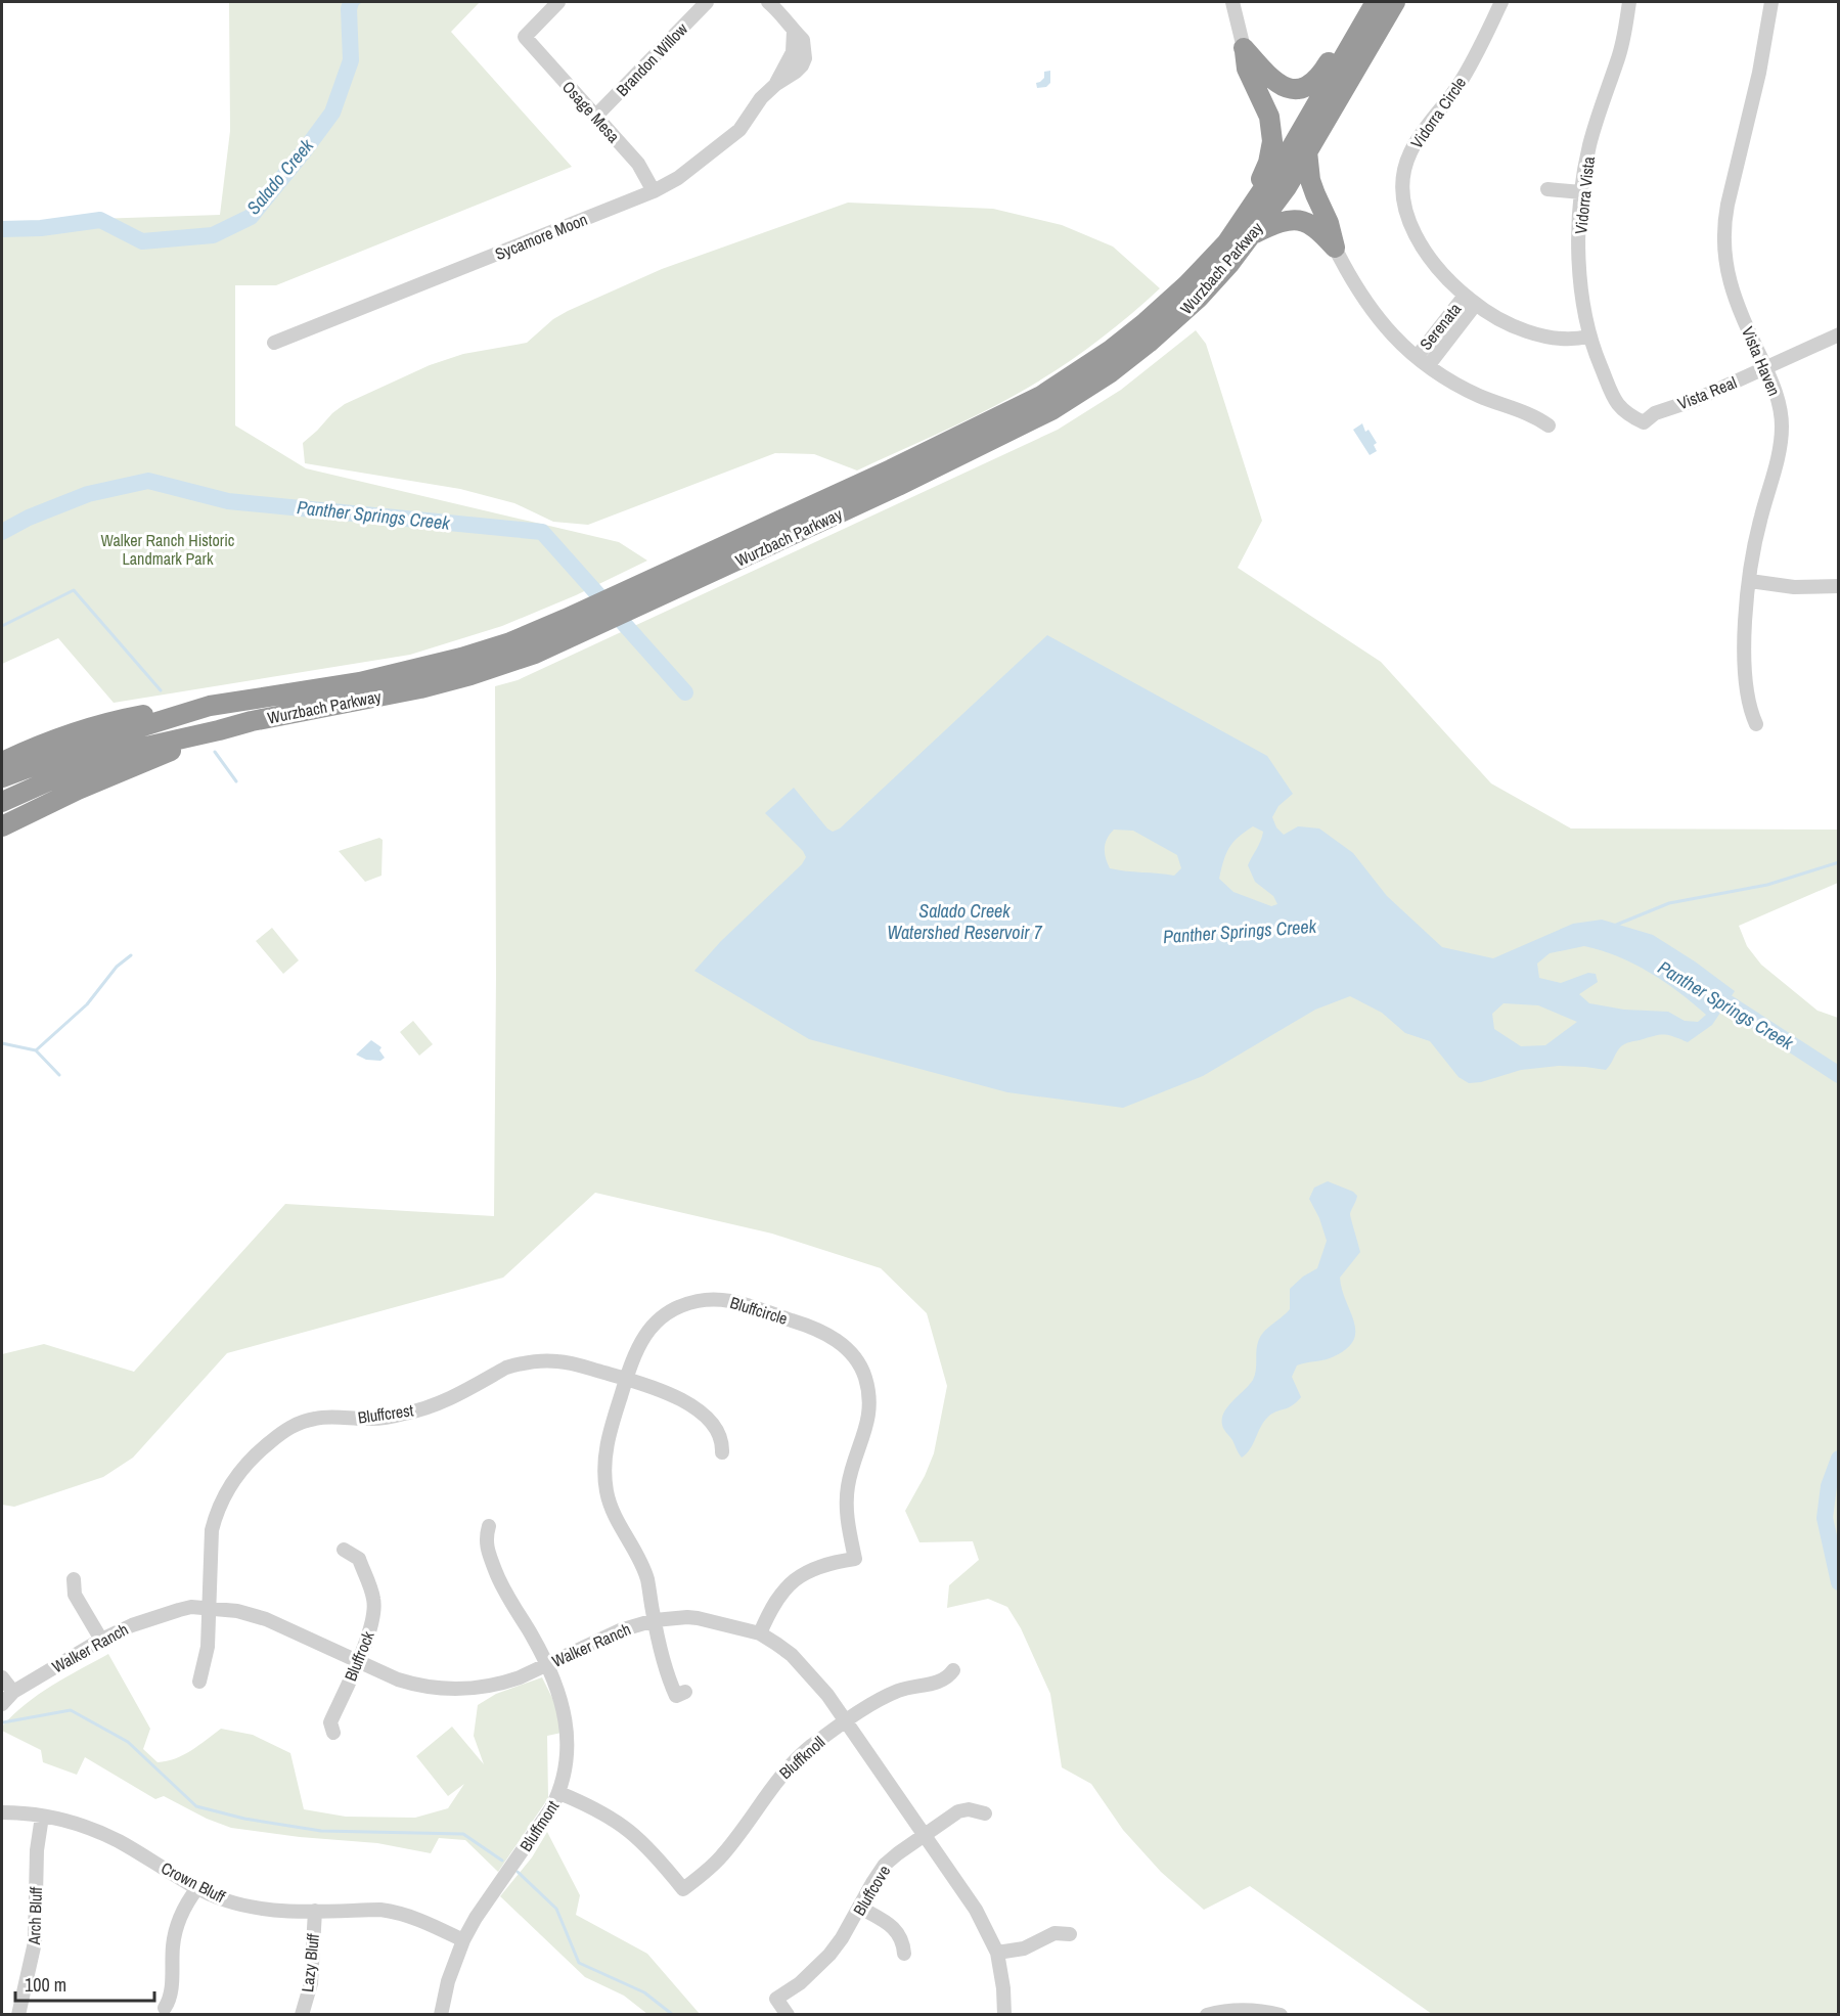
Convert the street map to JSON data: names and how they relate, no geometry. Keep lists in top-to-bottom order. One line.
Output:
{"streets":{"highway":["Wurzbach Parkway"],"street":["Brandon Willow","Osage Mesa","Vidorra Circle","Vidorra Vista","Sycamore Moon","Serenata","Vista Haven","Vista Real","Bluffcircle","Bluffcrest","Walker Ranch","Bluffrock","Bluffknoll","Bluffmont","Crown Bluff","Bluffcove","Arch Bluff","Lazy Bluff"]},"crossings":[["Brandon Willow","Osage Mesa"],["Osage Mesa","Sycamore Moon"],["Vidorra Circle","Vidorra Vista"],["Vidorra Circle","Serenata"],["Vidorra Vista","Vista Real"],["Vista Haven","Vista Real"],["Bluffcircle","Bluffcrest"],["Bluffcircle","Walker Ranch"],["Bluffcrest","Walker Ranch"],["Walker Ranch","Bluffrock"],["Walker Ranch","Bluffknoll"],["Walker Ranch","Bluffmont"],["Walker Ranch","Bluffcove"],["Bluffknoll","Bluffmont"],["Bluffmont","Crown Bluff"],["Crown Bluff","Arch Bluff"],["Crown Bluff","Lazy Bluff"]],"water":["Salado Creek","Panther Springs Creek","Salado Creek Watershed Reservoir 7"],"parks":["Walker Ranch Historic Landmark Park"],"scale_bar":"100 m"}
